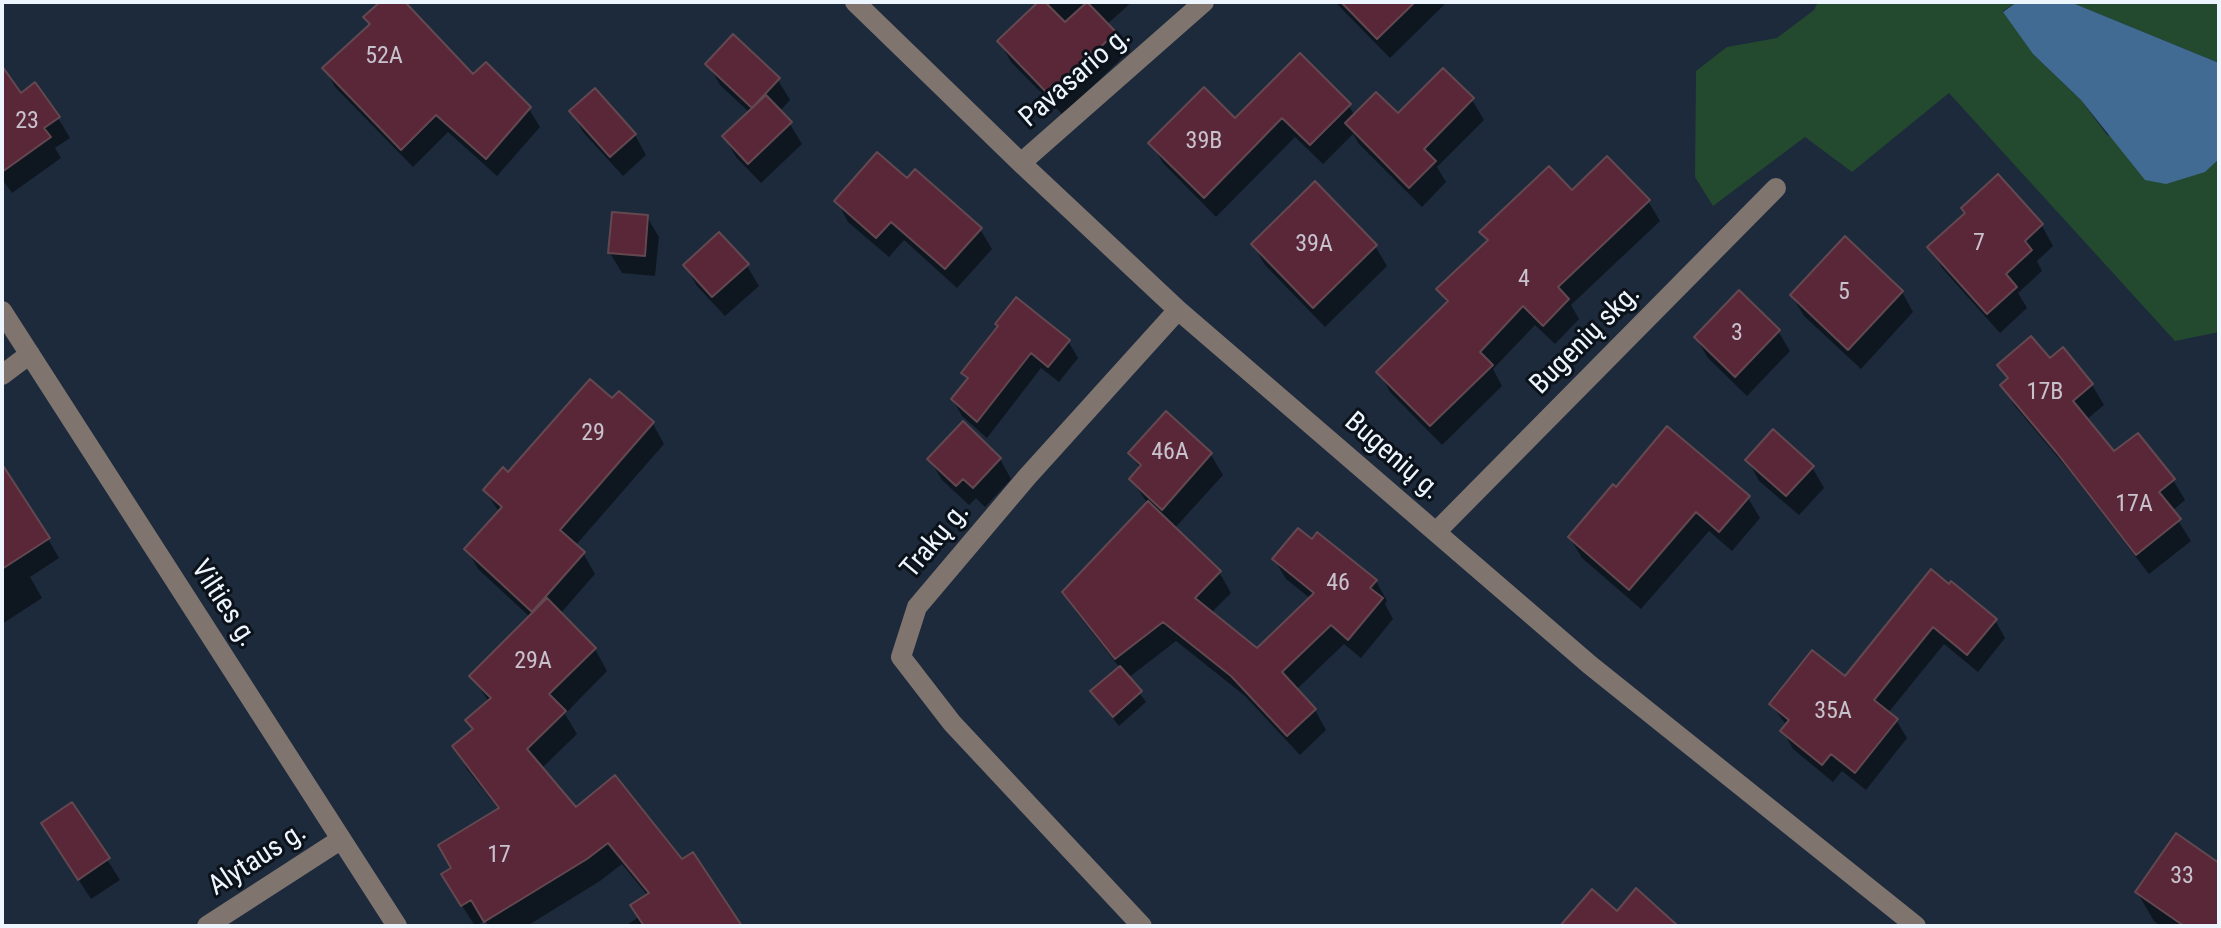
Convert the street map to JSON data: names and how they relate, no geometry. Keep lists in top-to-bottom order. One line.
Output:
{"streets":{"street":["Pavasario g.","Bugenių skg.","Bugenių g.","Trakų g.","Vilties g.","Alytaus g."]},"crossings":[["Pavasario g.","Bugenių g."],["Bugenių skg.","Bugenių g."],["Bugenių g.","Trakų g."],["Vilties g.","Alytaus g."]],"house_numbers":["52A","23","39B","7","39A","4","5","3","17B","29","46A","17A","46","29A","35A","17","33"]}
